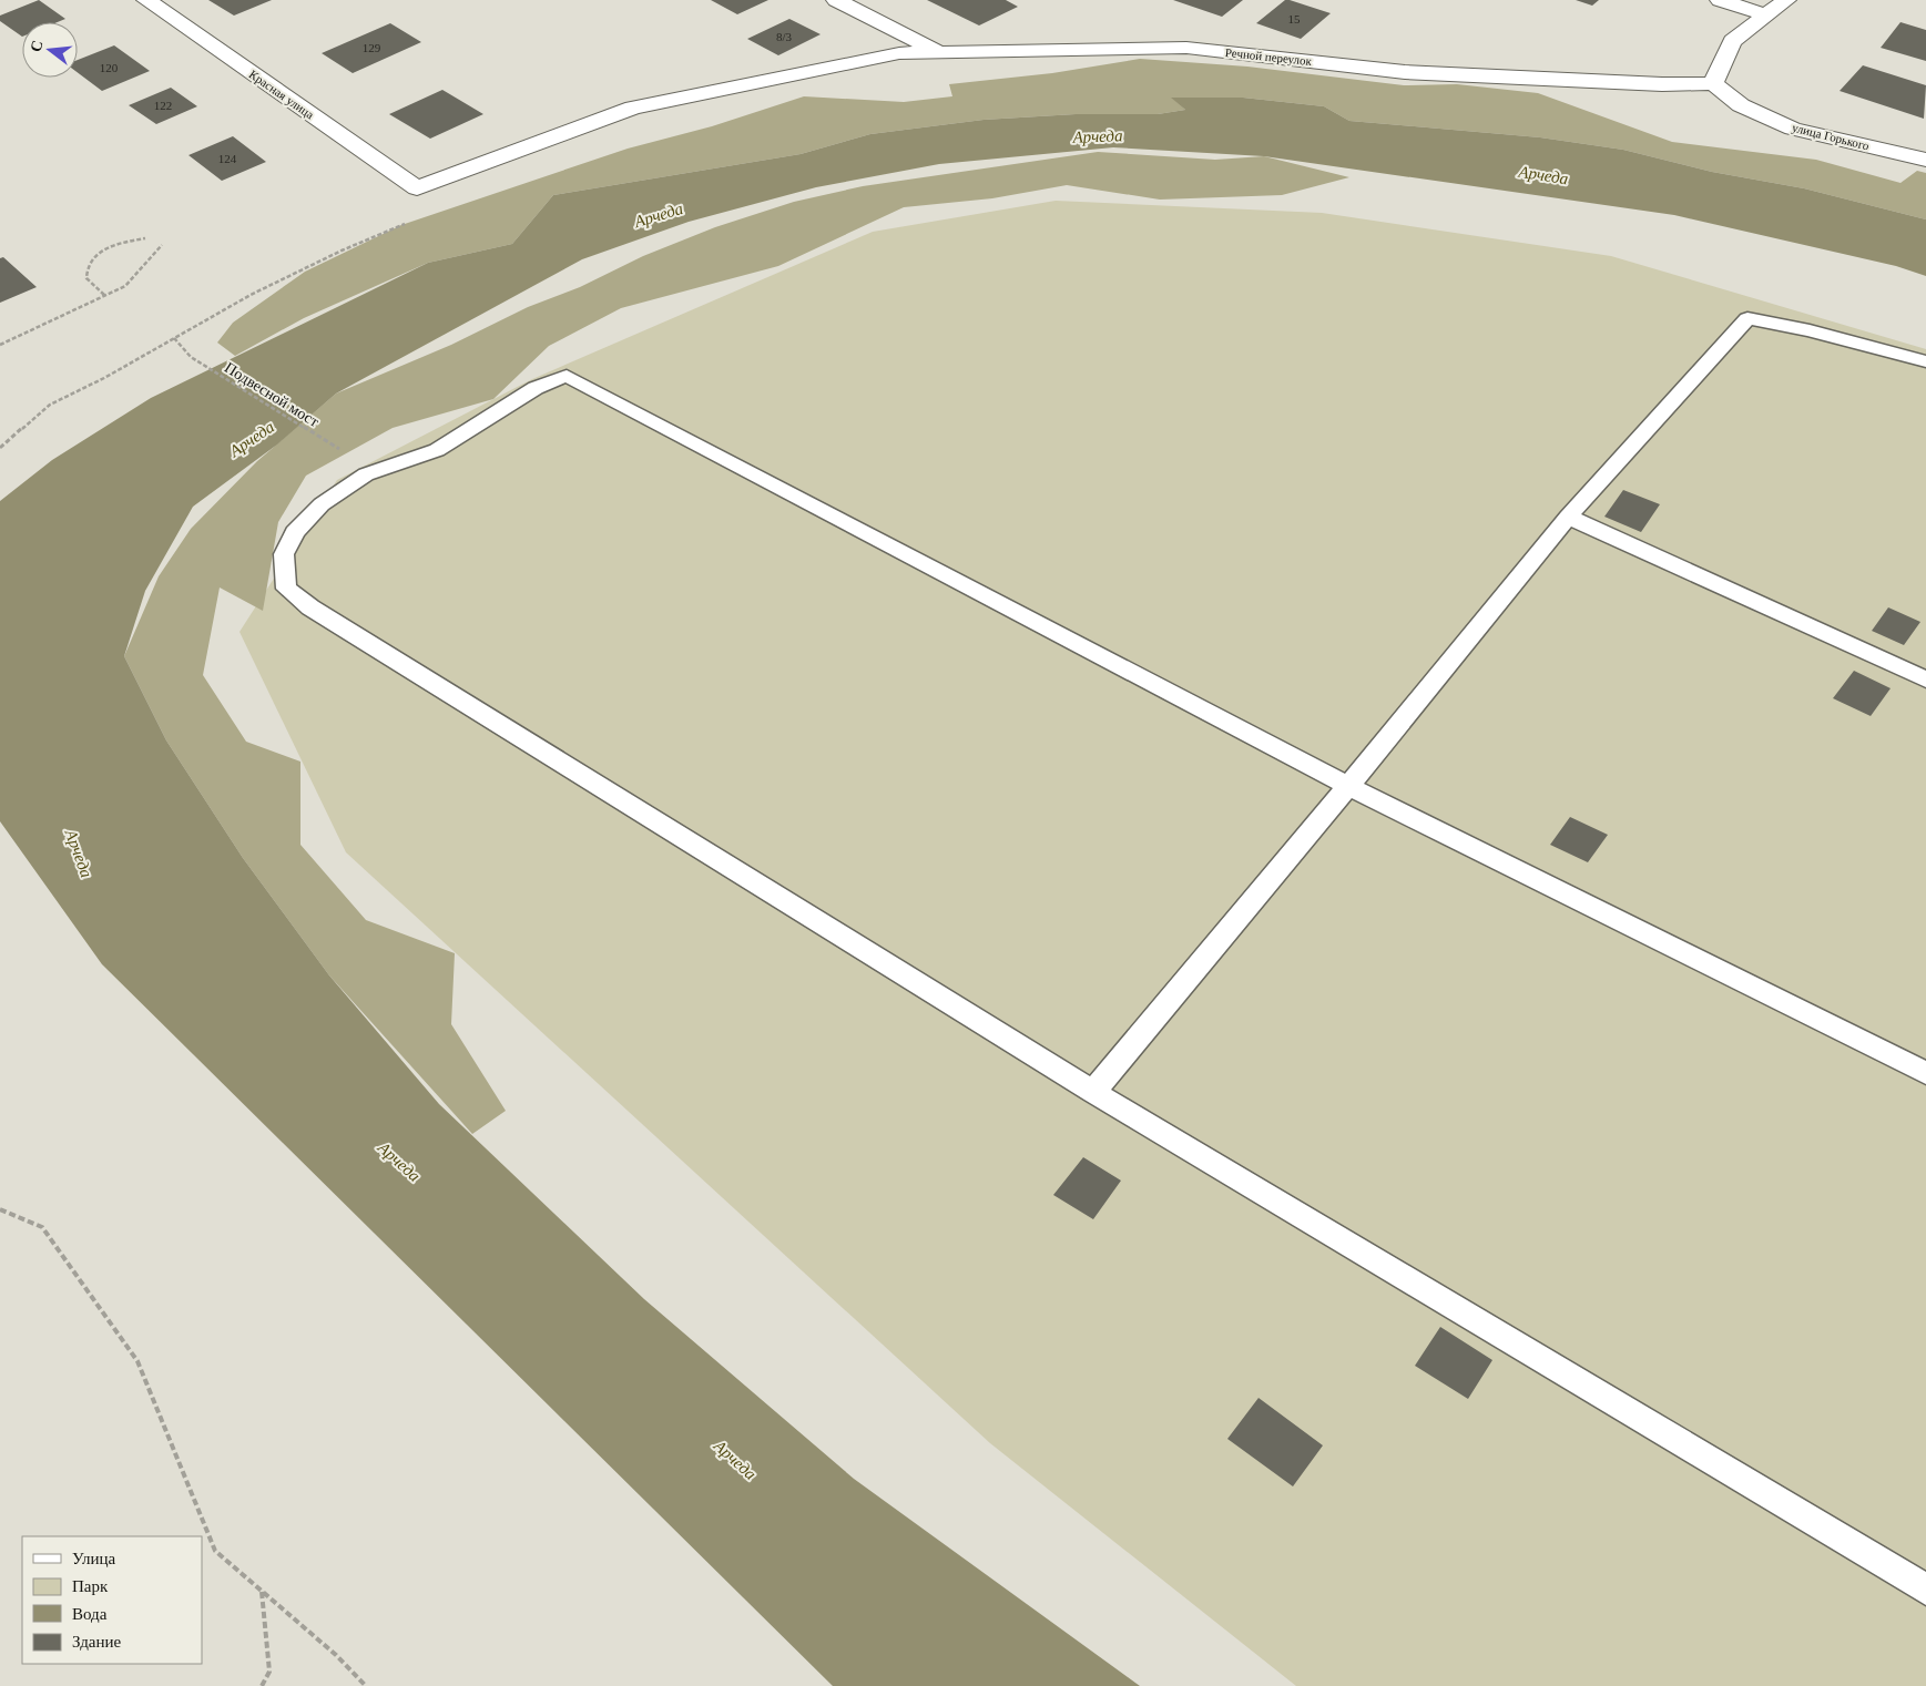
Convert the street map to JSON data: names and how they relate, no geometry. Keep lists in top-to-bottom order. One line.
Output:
{"streets":{"street":["Речной переулок","Красная улица","улица Горького"],"path":["Подвесной мост"]},"crossings":[["Речной переулок","улица Горького"]],"water":["Арчеда"],"house_numbers":["15","8/3","129","120","122","124"],"legend":["Улица","Парк","Вода","Здание"],"north":"left"}
